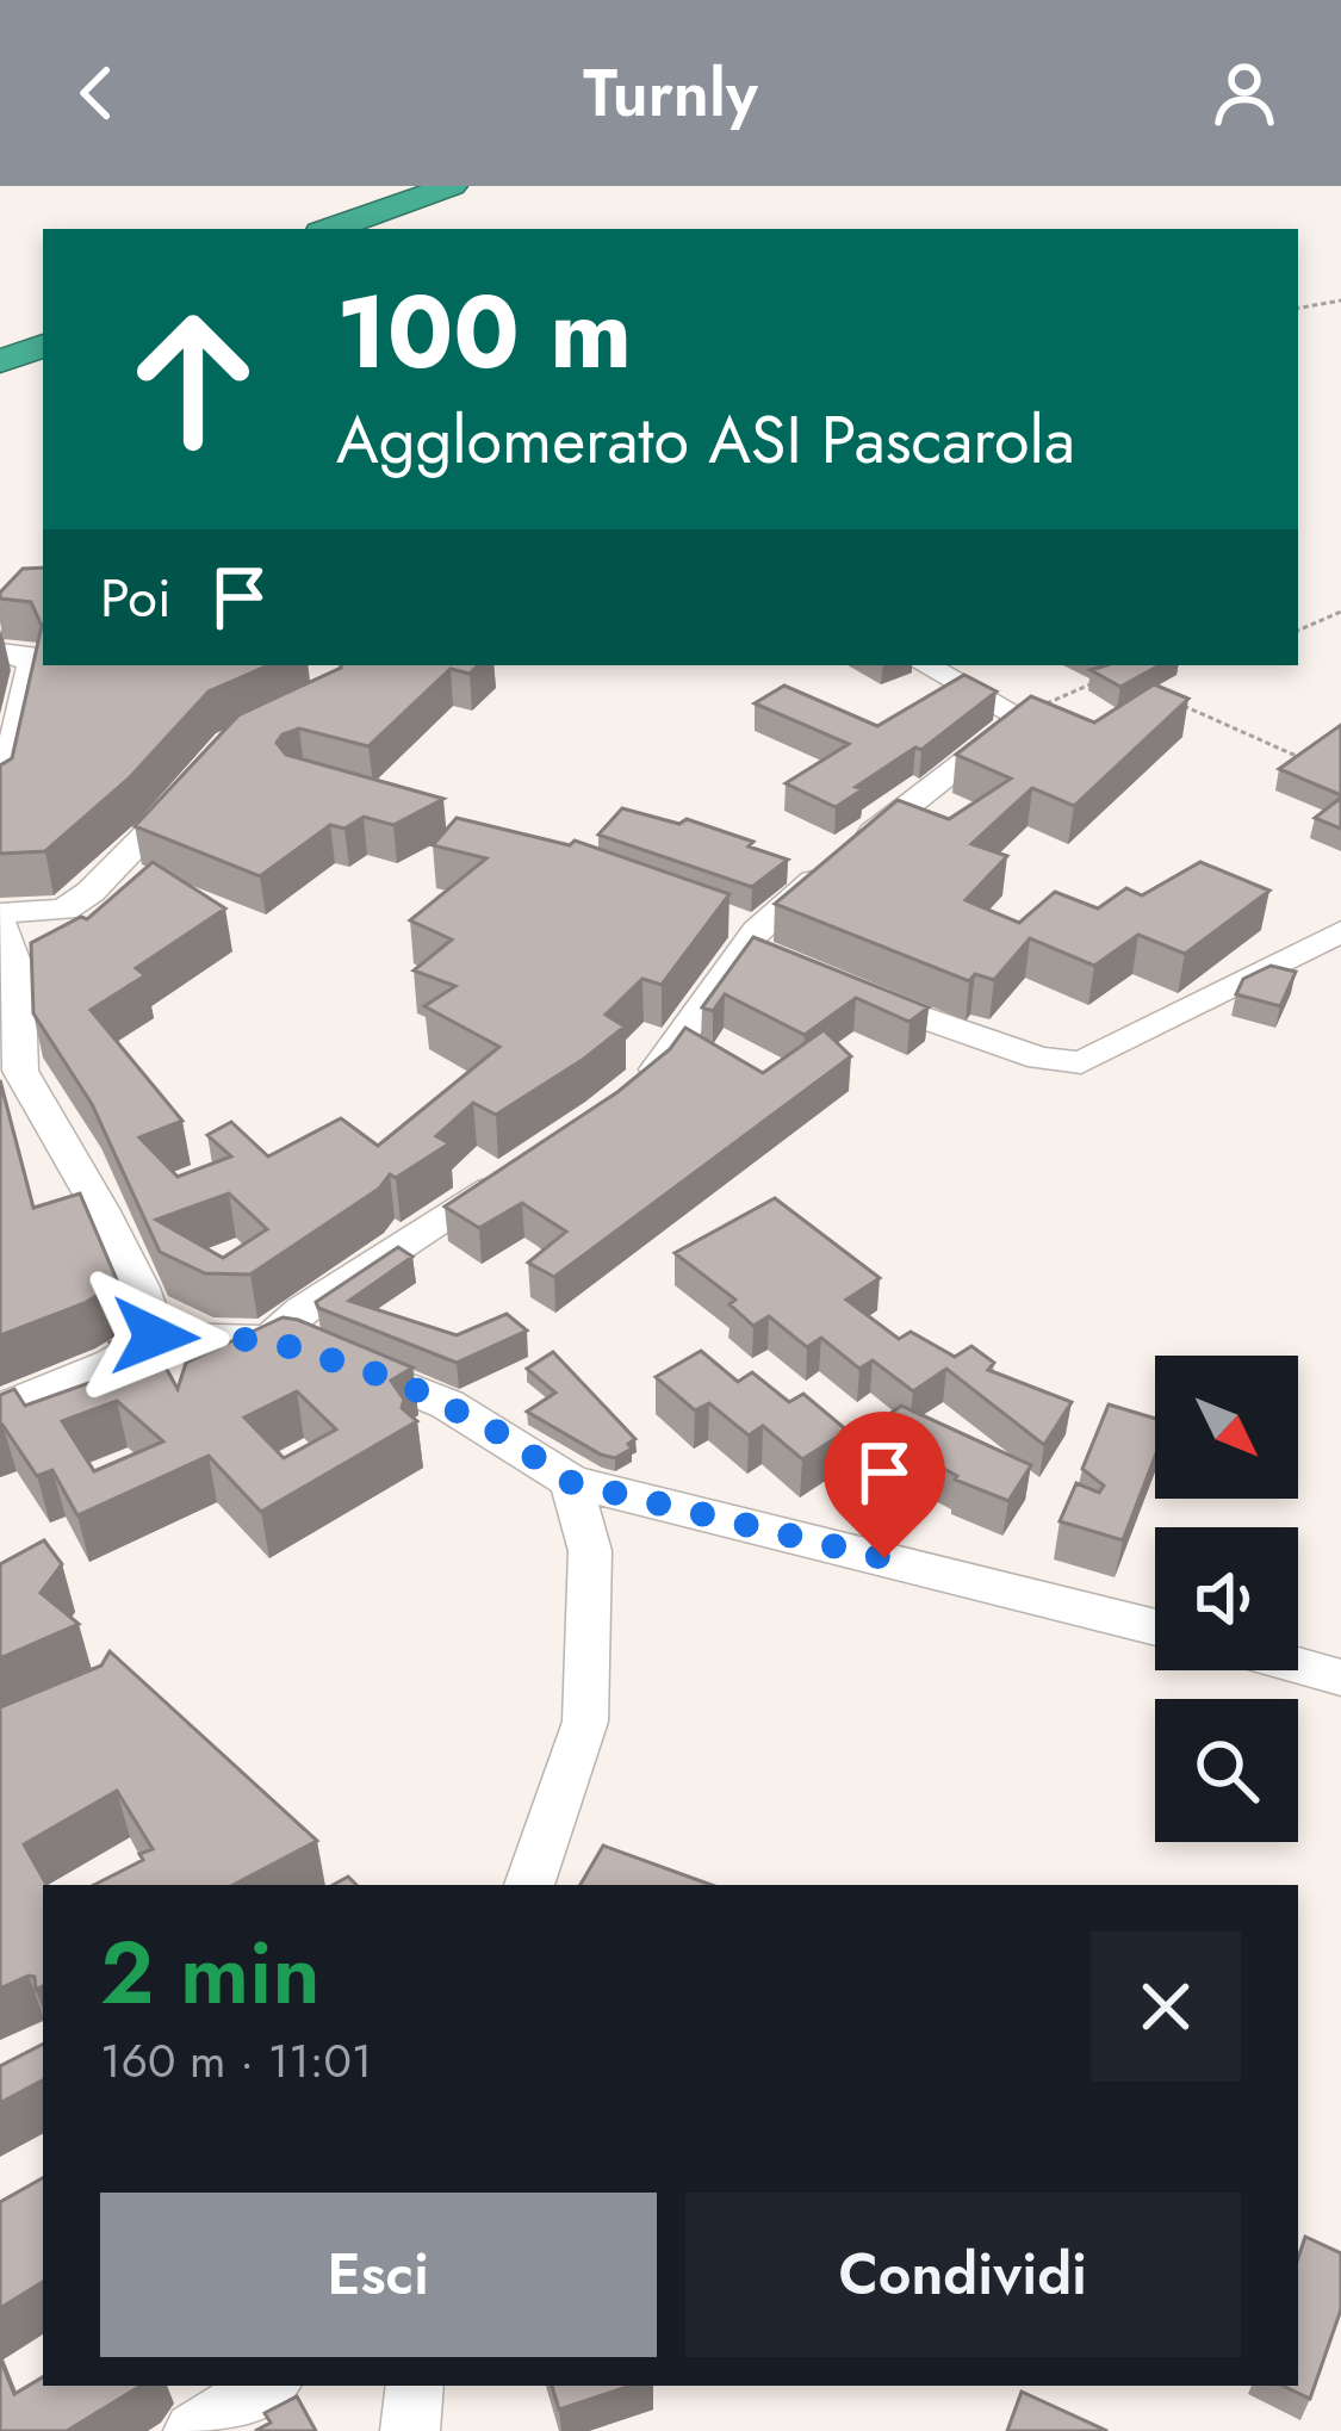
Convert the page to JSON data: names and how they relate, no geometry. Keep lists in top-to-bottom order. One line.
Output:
{"north":"bottom right","page":{"header":"Turnly","turn":["100 m","Agglomerato ASI Pascarola"],"then":"Poi","heading":["2 min","160 m · 11:01"],"buttons":["Esci","Condividi"]}}
